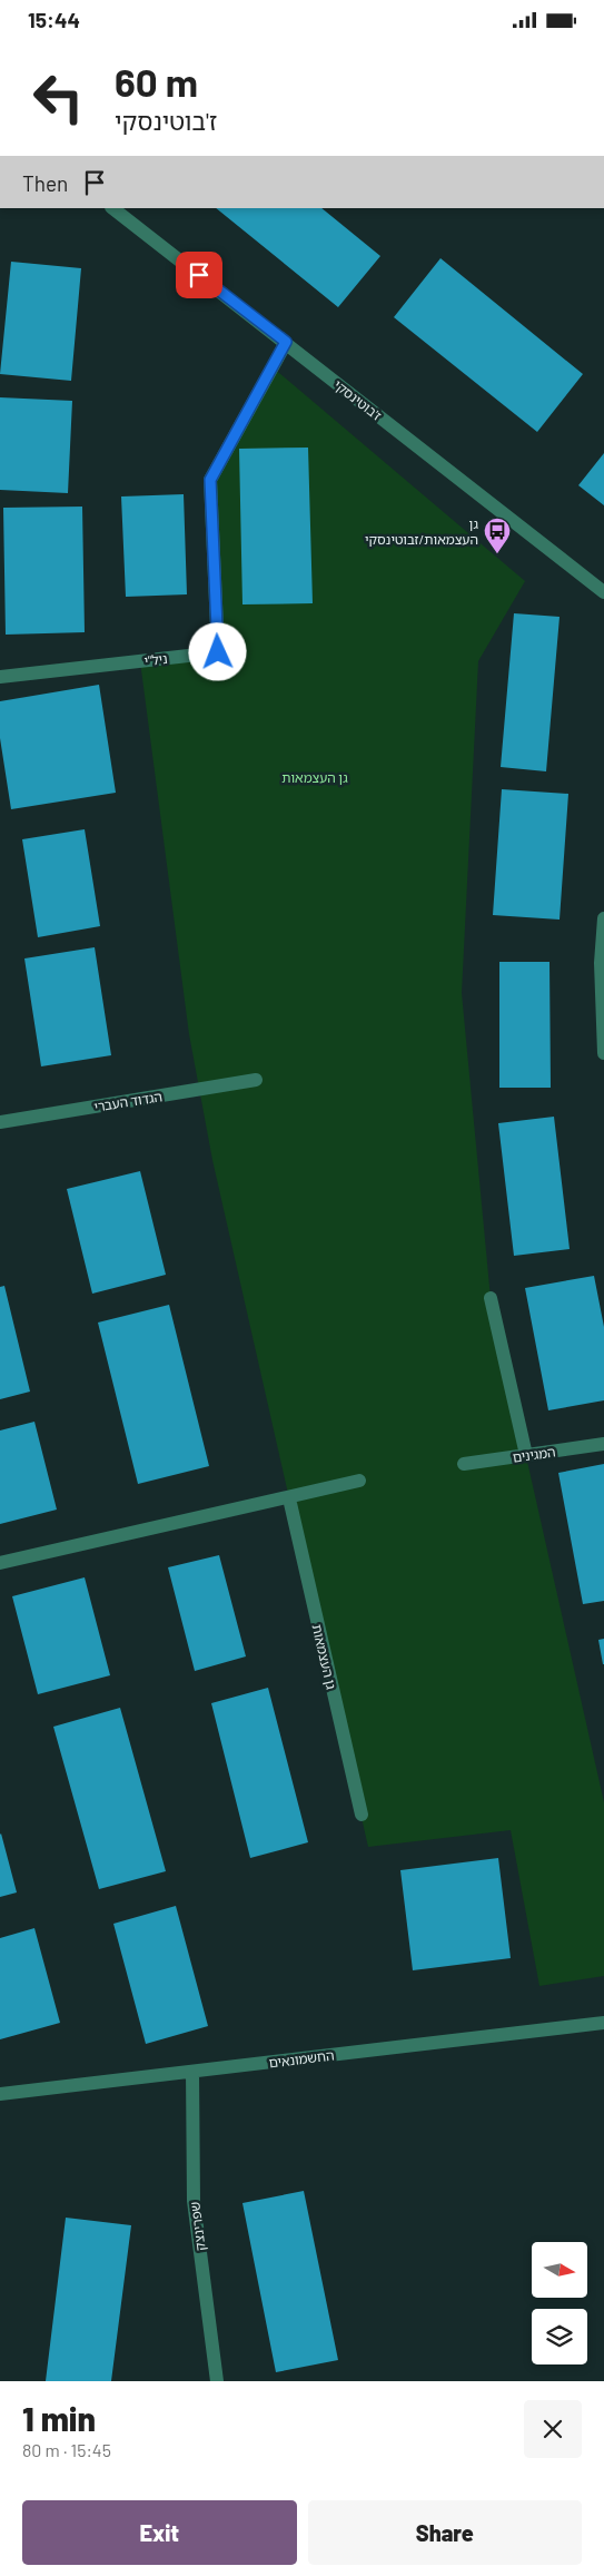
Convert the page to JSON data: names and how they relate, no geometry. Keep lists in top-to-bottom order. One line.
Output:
{"streets":{"street":["ז'בוטינסקי","ניל\"י","הגדוד העברי","המגינים","גן העצמאות","החשמונאים","שפרינצק"]},"crossings":[["ז'בוטינסקי","ניל\"י"],["החשמונאים","שפרינצק"]],"parks":["גן העצמאות"],"places":{"bus stop":["גן העצמאות/זבוטינסקי"]},"north":"right","page":{"status":"15:44","turn":["60 m","ז'בוטינסקי"],"then":"Then","heading":["1 min","80 m · 15:45"],"buttons":["Exit","Share"]}}
